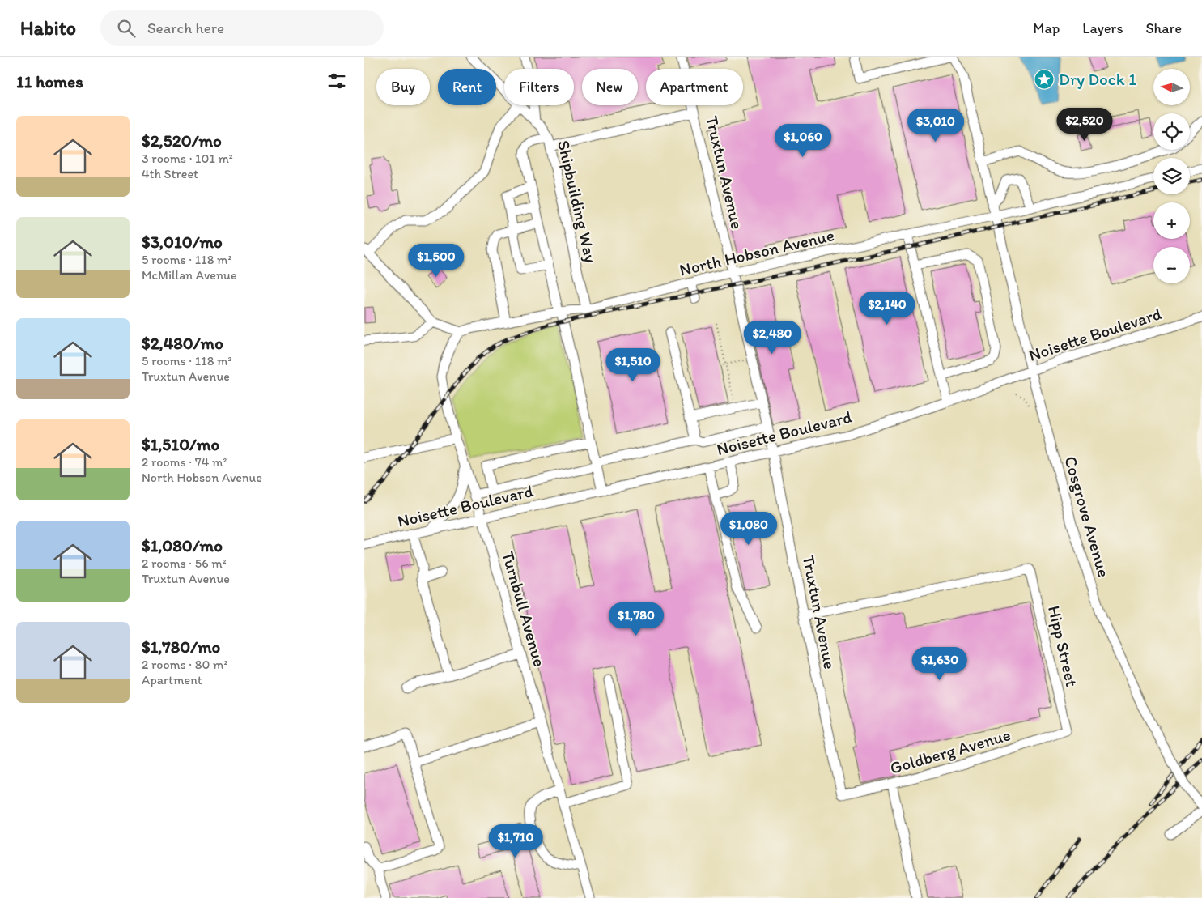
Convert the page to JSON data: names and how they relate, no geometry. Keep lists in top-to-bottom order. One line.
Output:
{"streets":{"street":["Truxtun Avenue","Shipbuilding Way","North Hobson Avenue","Noisette Boulevard","Cosgrove Avenue","Turnbull Avenue","Hipp Street","Goldberg Avenue"]},"crossings":[["Truxtun Avenue","North Hobson Avenue"],["Truxtun Avenue","Noisette Boulevard"],["Truxtun Avenue","Hipp Street"],["Truxtun Avenue","Goldberg Avenue"],["Shipbuilding Way","North Hobson Avenue"],["North Hobson Avenue","Cosgrove Avenue"],["North Hobson Avenue","Turnbull Avenue"],["Noisette Boulevard","Cosgrove Avenue"],["Noisette Boulevard","Turnbull Avenue"],["Hipp Street","Goldberg Avenue"]],"places":{"place":["Dry Dock 1"]},"north":"left","page":{"header":"Habito","search":"Search here","nav":["Map","Layers","Share"],"heading":"11 homes","map_buttons":["+","−"],"chip":["Buy","Rent","Filters","New","Apartment"],"list":[{"name":"$2,520/mo","note":"3 rooms · 101 m² · 4th Street"},{"name":"$3,010/mo","note":"5 rooms · 118 m² · McMillan Avenue"},{"name":"$2,480/mo","note":"5 rooms · 118 m² · Truxtun Avenue"},{"name":"$1,510/mo","note":"2 rooms · 74 m² · North Hobson Avenue"},{"name":"$1,080/mo","note":"2 rooms · 56 m² · Truxtun Avenue"},{"name":"$1,780/mo","note":"2 rooms · 80 m² · Apartment"}],"price":["$2,520","$3,010","$1,060","$1,500","$2,140","$2,480","$1,510","$1,080","$1,780","$1,630","$1,710"]}}
